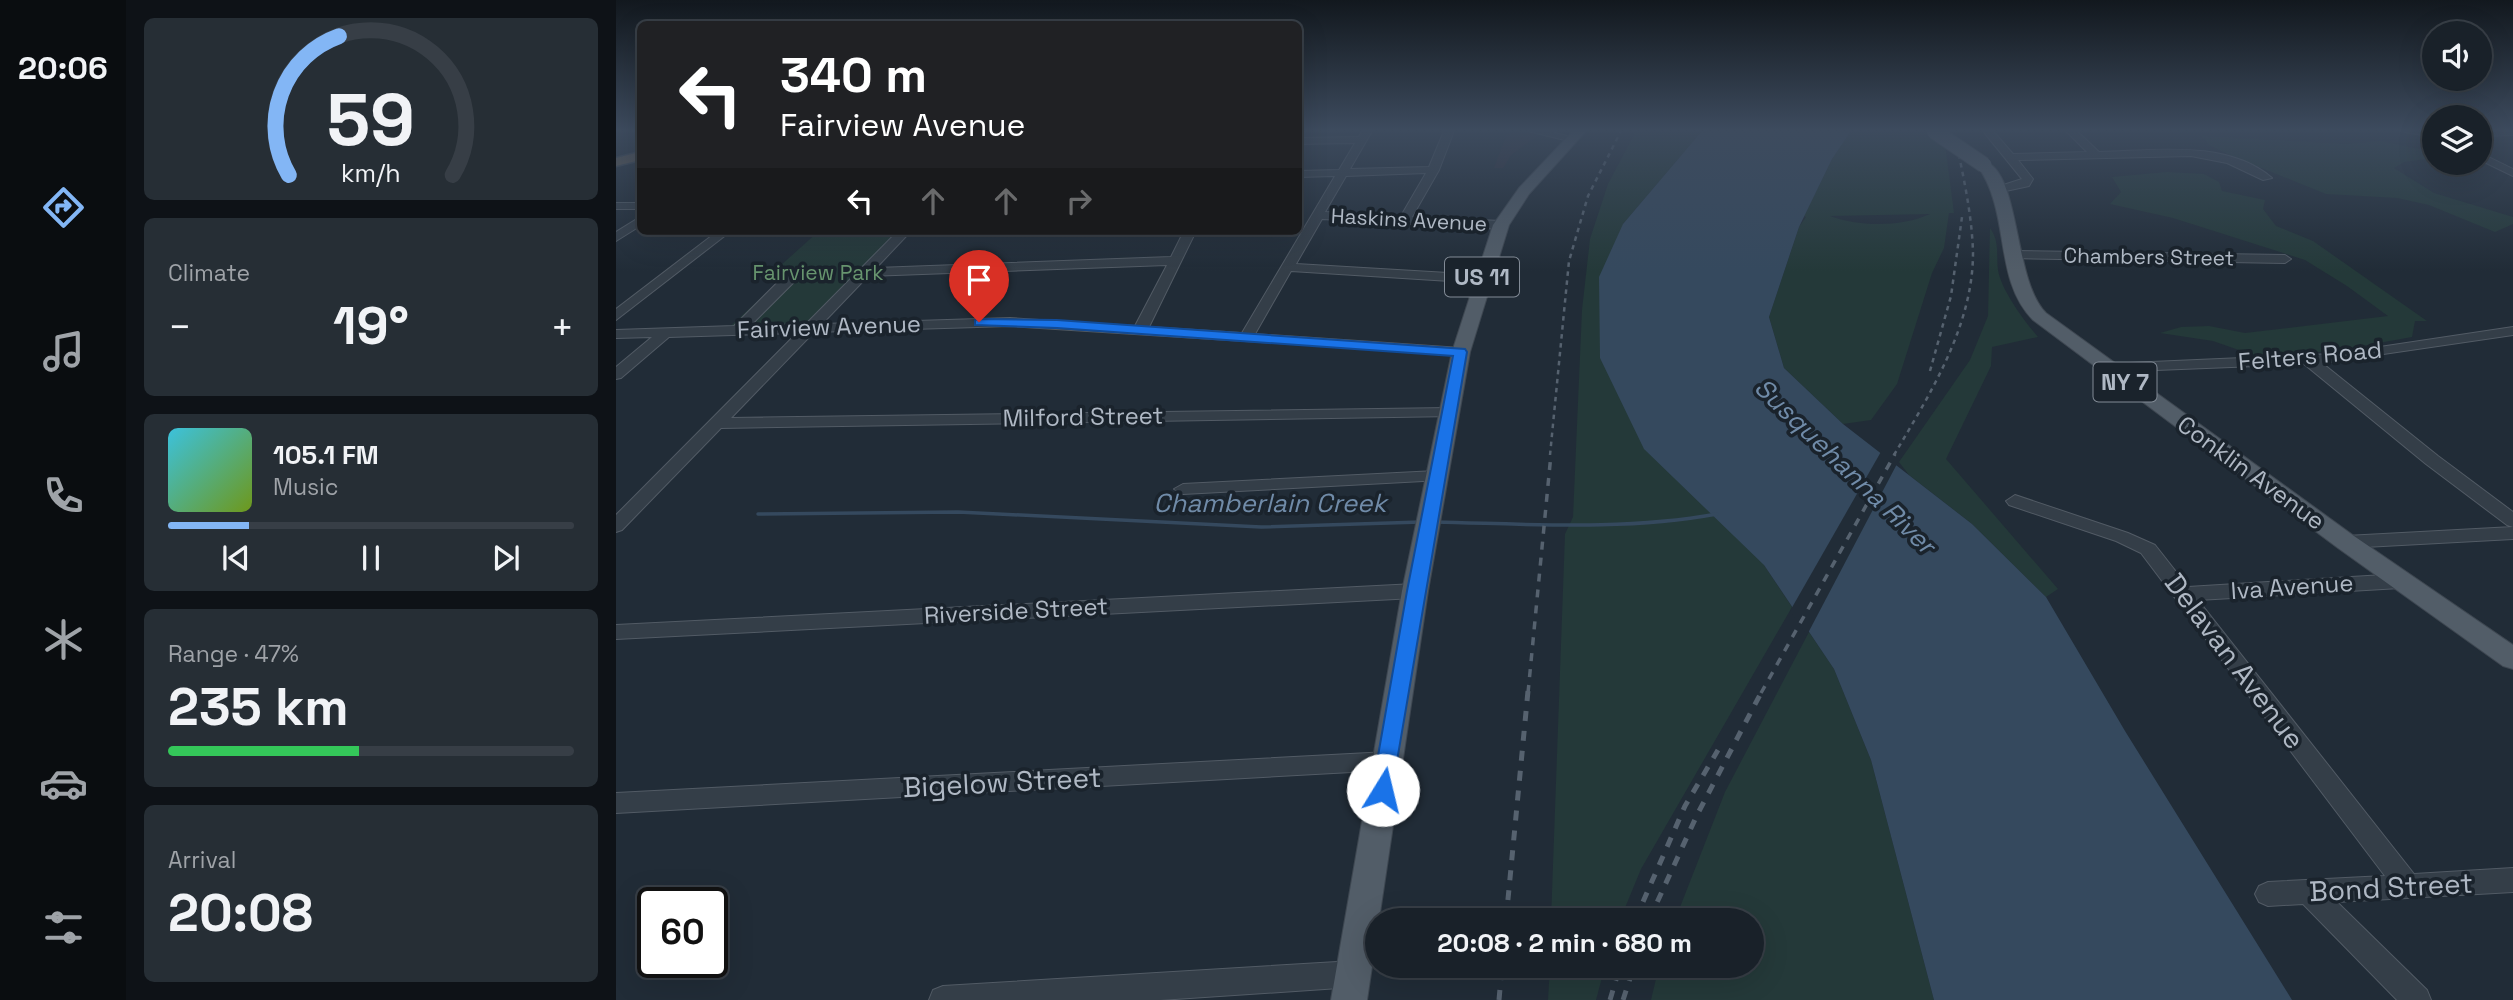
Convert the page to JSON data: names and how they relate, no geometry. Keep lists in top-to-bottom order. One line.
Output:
{"streets":{"main road":["US 11","NY 7","Conklin Avenue"],"street":["Haskins Avenue","Chambers Street","Fairview Avenue","Felters Road","Milford Street","Iva Avenue","Riverside Street","Delavan Avenue","Bigelow Street","Bond Street"]},"crossings":[["Haskins Avenue","US 11"],["Chambers Street","Conklin Avenue"],["US 11","Fairview Avenue"],["US 11","Milford Street"],["US 11","Riverside Street"],["US 11","Bigelow Street"],["Felters Road","Conklin Avenue"],["Conklin Avenue","Iva Avenue"],["Iva Avenue","Delavan Avenue"],["Delavan Avenue","Bond Street"]],"water":["Susquehanna River","Chamberlain Creek"],"parks":["Fairview Park"],"page":{"tabs":"20:06","turn":["340 m","Fairview Avenue"],"tile":["Climate",["Range · 47%","235 km"],["Arrival","20:08"]],"heat":["−","19°","+"],"song":["105.1 FM","Music"],"limit":"60","trip":"20:08 · 2 min · 680 m","gauge":["59","km/h"]}}
